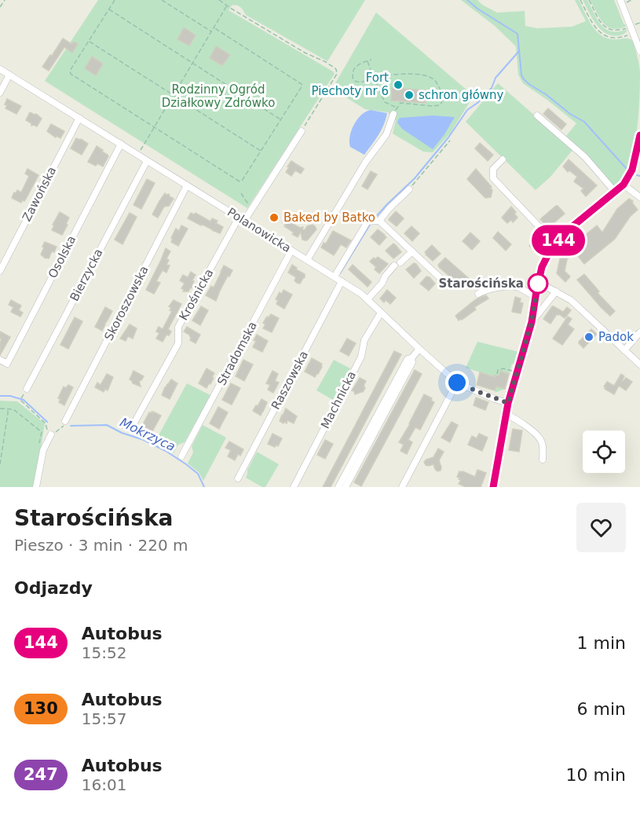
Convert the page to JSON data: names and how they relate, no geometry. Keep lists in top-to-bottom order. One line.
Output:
{"streets":{"street":["Zawońska","Polanowicka","Osolska","Bierzycka","Krośnicka","Skoroszowska","Stradomska","Raszowska","Machnicka"]},"crossings":[["Zawońska","Polanowicka"],["Polanowicka","Osolska"],["Polanowicka","Bierzycka"],["Polanowicka","Krośnicka"],["Polanowicka","Skoroszowska"],["Polanowicka","Stradomska"],["Polanowicka","Raszowska"],["Polanowicka","Machnicka"]],"water":["Mokrzyca"],"parks":["Rodzinny Ogród Działkowy Zdrówko"],"places":["Fort Piechoty nr 6","schron główny","Baked by Batko","Starościńska","Padok"],"lines":["bus line 144"],"page":{"on_map":"144","heading":[["Starościńska","Pieszo · 3 min · 220 m"],"Odjazdy"],"list":[{"mark":"144","name":"Autobus","note":"15:52","value":"1 min"},{"mark":"130","name":"Autobus","note":"15:57","value":"6 min"},{"mark":"247","name":"Autobus","note":"16:01","value":"10 min"}]}}
